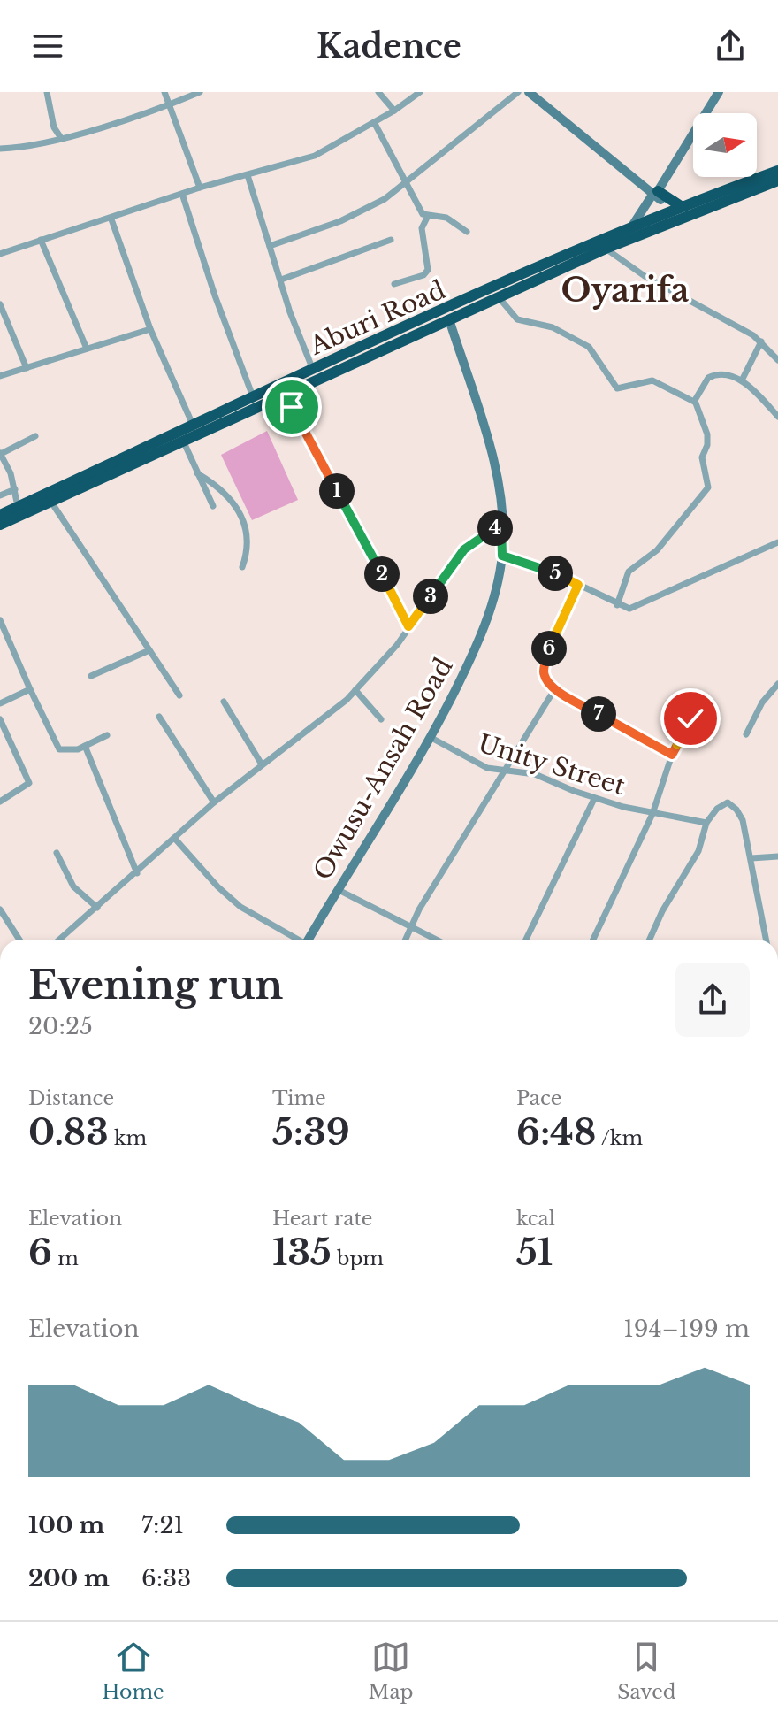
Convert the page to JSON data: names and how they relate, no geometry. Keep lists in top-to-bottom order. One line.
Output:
{"streets":{"highway":["Aburi Road"],"street":["Unity Street","Owusu-Ansah Road"]},"crossings":[["Aburi Road","Owusu-Ansah Road"],["Unity Street","Owusu-Ansah Road"]],"districts":["Oyarifa"],"north":"right","page":{"header":"Kadence","pins":["1","4","5","2","3","6","7"],"heading":["Evening run","20:25"],"stats":[["Distance","0.83 km"],["Time","5:39"],["Pace","6:48 /km"],["Elevation","6 m"],["Heart rate","135 bpm"],["kcal","51"]],"chart":["Elevation","194–199 m"],"list":[{"name":"100 m","note":"7:21"},{"name":"200 m","note":"6:33"}],"tabs":["Home","Map","Saved"]}}
